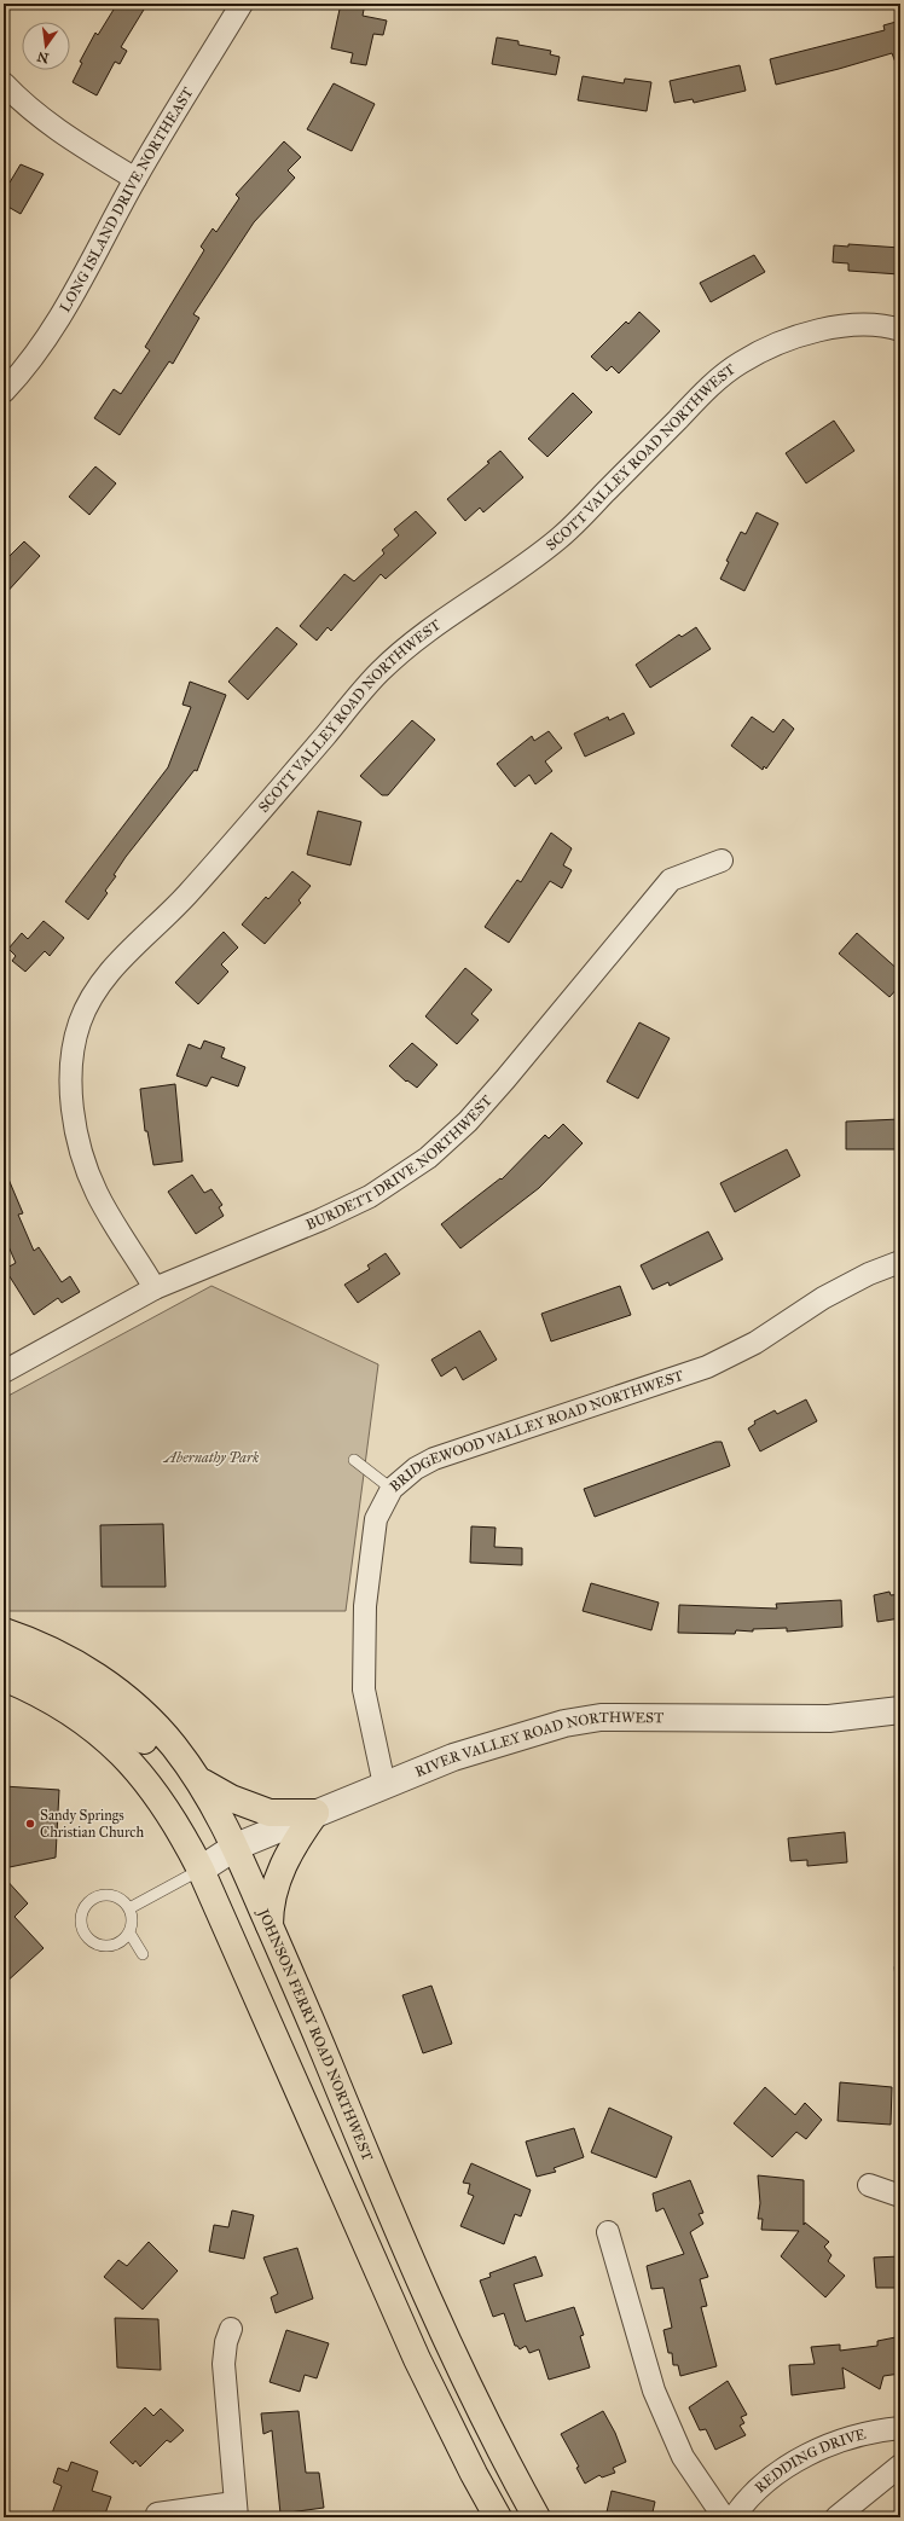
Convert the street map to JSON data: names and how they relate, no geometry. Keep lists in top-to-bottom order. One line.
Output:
{"streets":{"main road":["JOHNSON FERRY ROAD NORTHWEST"],"street":["LONG ISLAND DRIVE NORTHEAST","SCOTT VALLEY ROAD NORTHWEST","BURDETT DRIVE NORTHWEST","BRIDGEWOOD VALLEY ROAD NORTHWEST","RIVER VALLEY ROAD NORTHWEST","REDDING DRIVE"]},"crossings":[["SCOTT VALLEY ROAD NORTHWEST","BURDETT DRIVE NORTHWEST"],["BRIDGEWOOD VALLEY ROAD NORTHWEST","RIVER VALLEY ROAD NORTHWEST"],["RIVER VALLEY ROAD NORTHWEST","JOHNSON FERRY ROAD NORTHWEST"]],"parks":["Abernathy Park"],"places":["Sandy Springs Christian Church"],"north":"bottom"}
